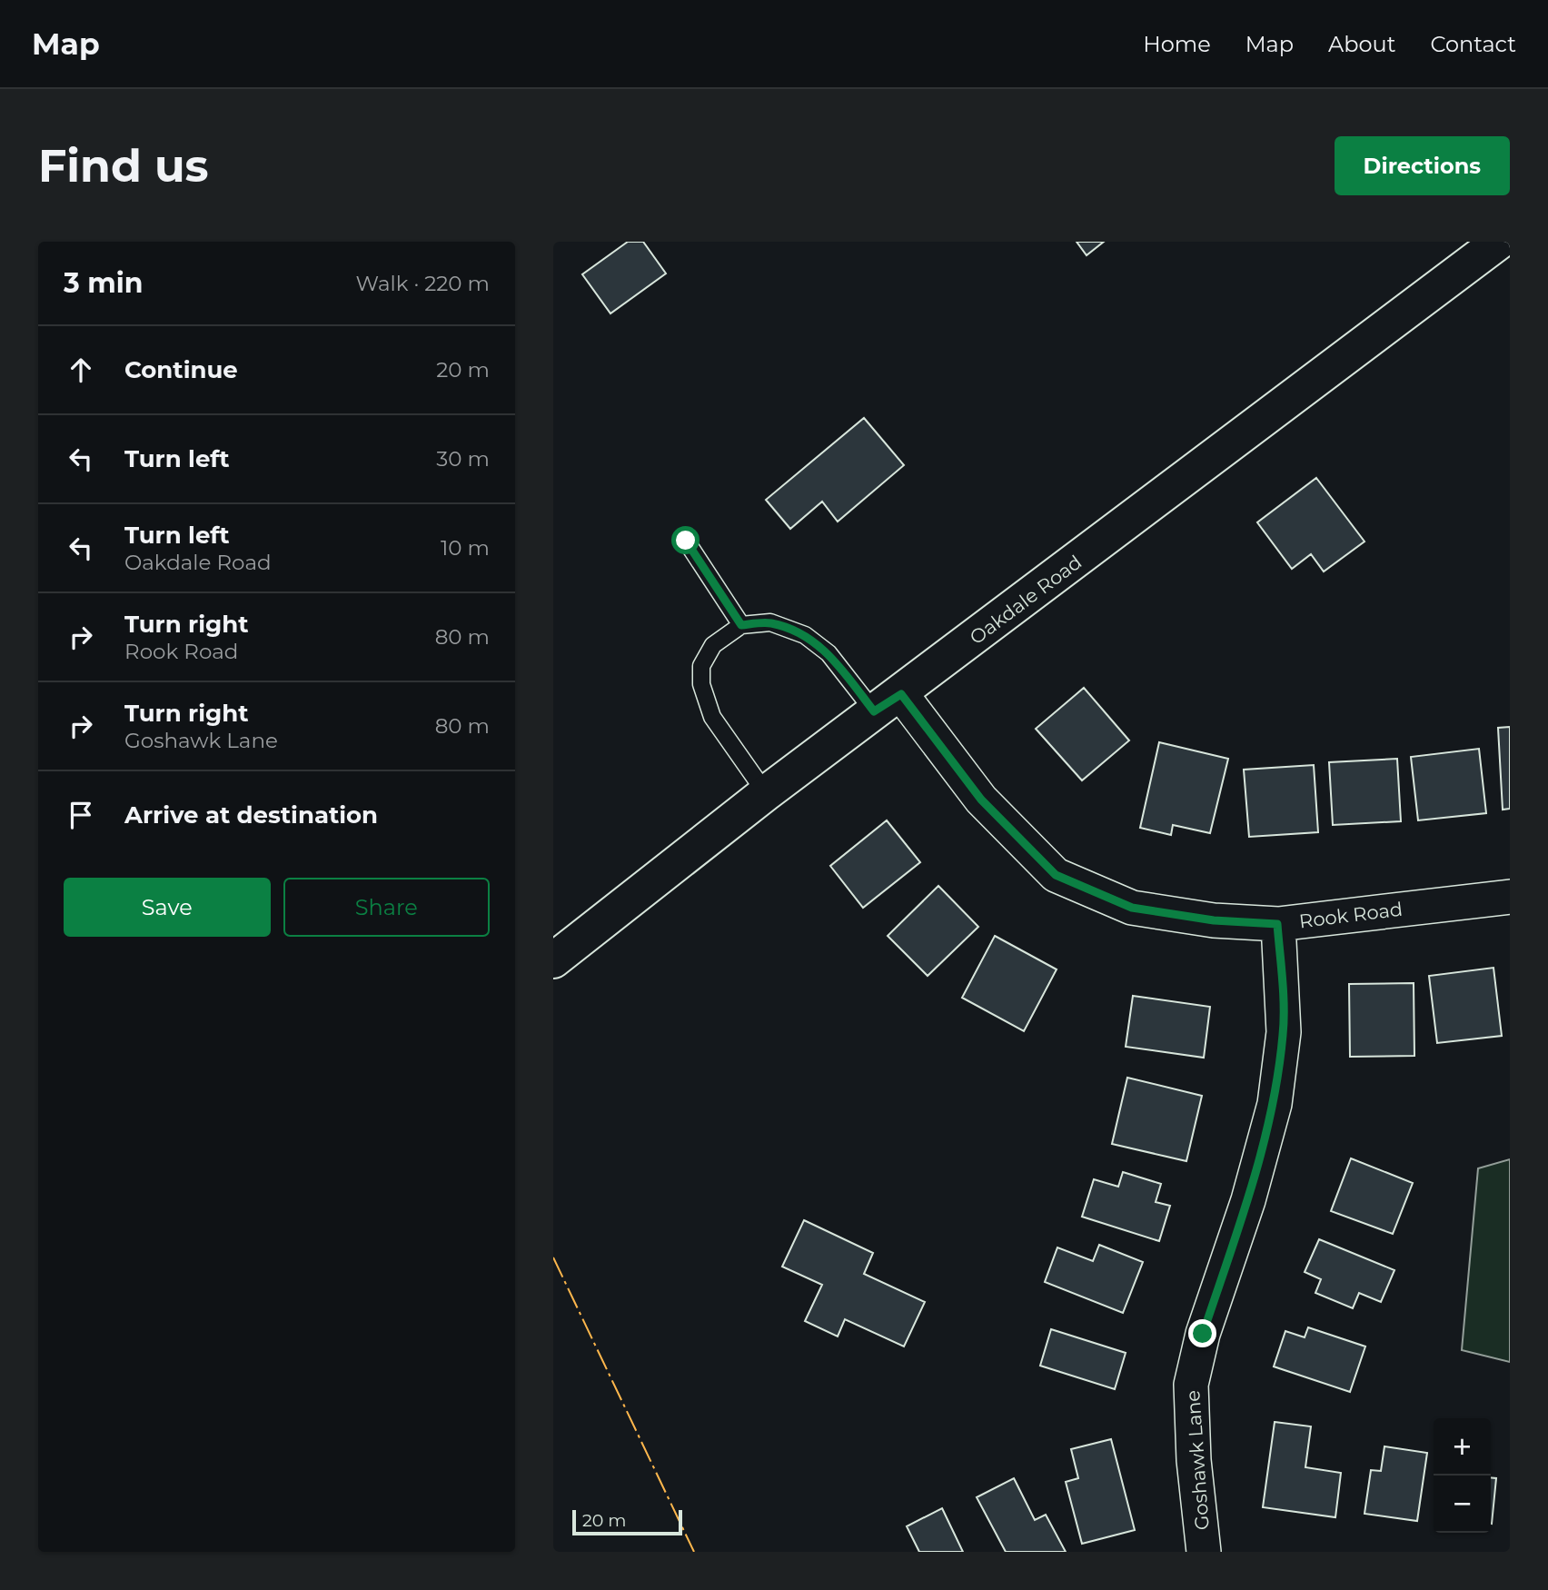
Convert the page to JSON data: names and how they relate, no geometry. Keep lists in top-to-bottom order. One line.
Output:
{"streets":{"main road":["Oakdale Road"],"street":["Rook Road","Goshawk Lane"]},"crossings":[["Oakdale Road","Rook Road"],["Rook Road","Goshawk Lane"]],"scale_bar":"20 m","page":{"header":"Map","nav":["Home","Map","About","Contact"],"buttons":["Directions",["Save","Share"]],"title":"Find us","heading":["3 min","Walk · 220 m"],"list":[["Continue","20 m"],["Turn left","30 m"],["Turn left","Oakdale Road","10 m"],["Turn right","Rook Road","80 m"],["Turn right","Goshawk Lane","80 m"],"Arrive at destination"],"map_buttons":["+","−"],"scale":"20 m"}}
